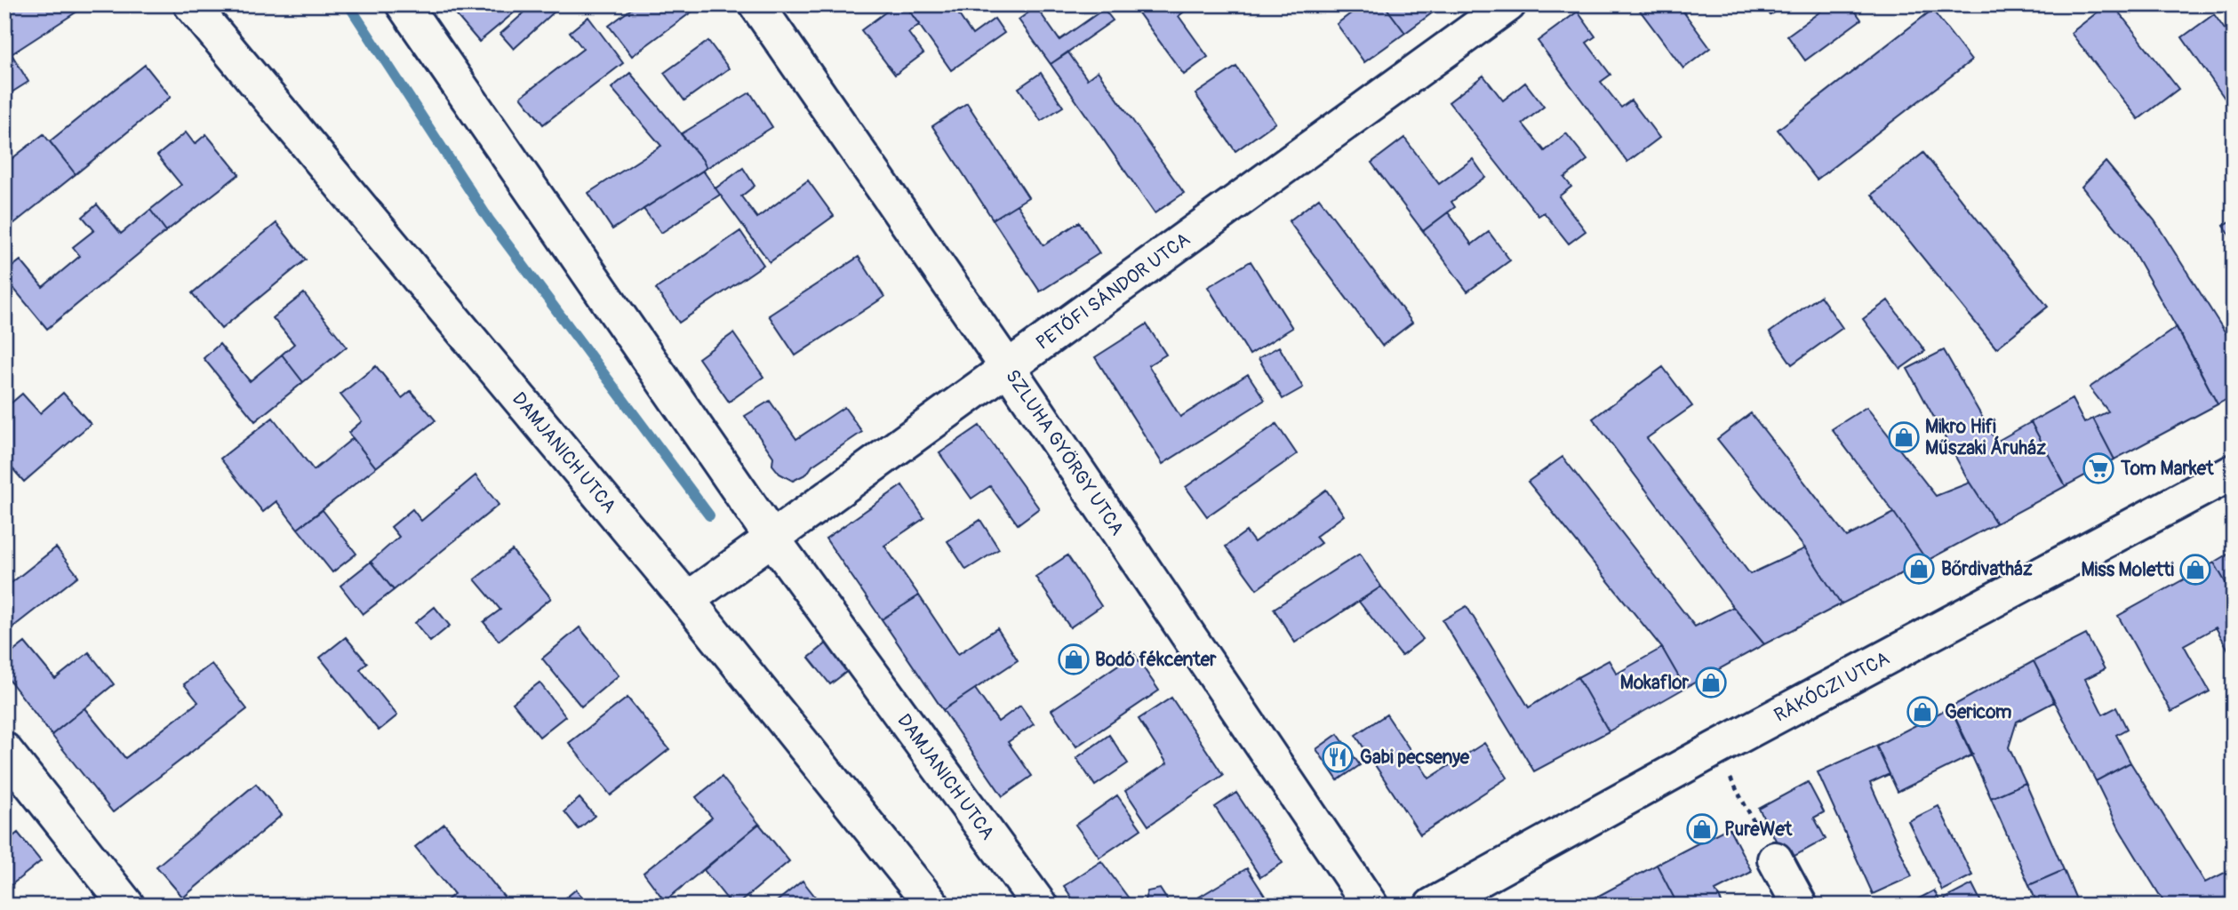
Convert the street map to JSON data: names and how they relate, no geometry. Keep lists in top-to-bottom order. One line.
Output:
{"streets":{"street":["PETŐFI SÁNDOR UTCA","DAMJANICH UTCA","SZLUHA GYÖRGY UTCA","RÁKÓCZI UTCA"]},"crossings":[["PETŐFI SÁNDOR UTCA","DAMJANICH UTCA"],["PETŐFI SÁNDOR UTCA","SZLUHA GYÖRGY UTCA"]],"places":{"shop":["Mikro Hifi Műszaki Áruház","Bőrdivatház","Miss Moletti","Bodó fékcenter","Mokaflor","Gericom","PureWet"],"supermarket":["Tom Market"],"restaurant":["Gabi pecsenye"]}}
